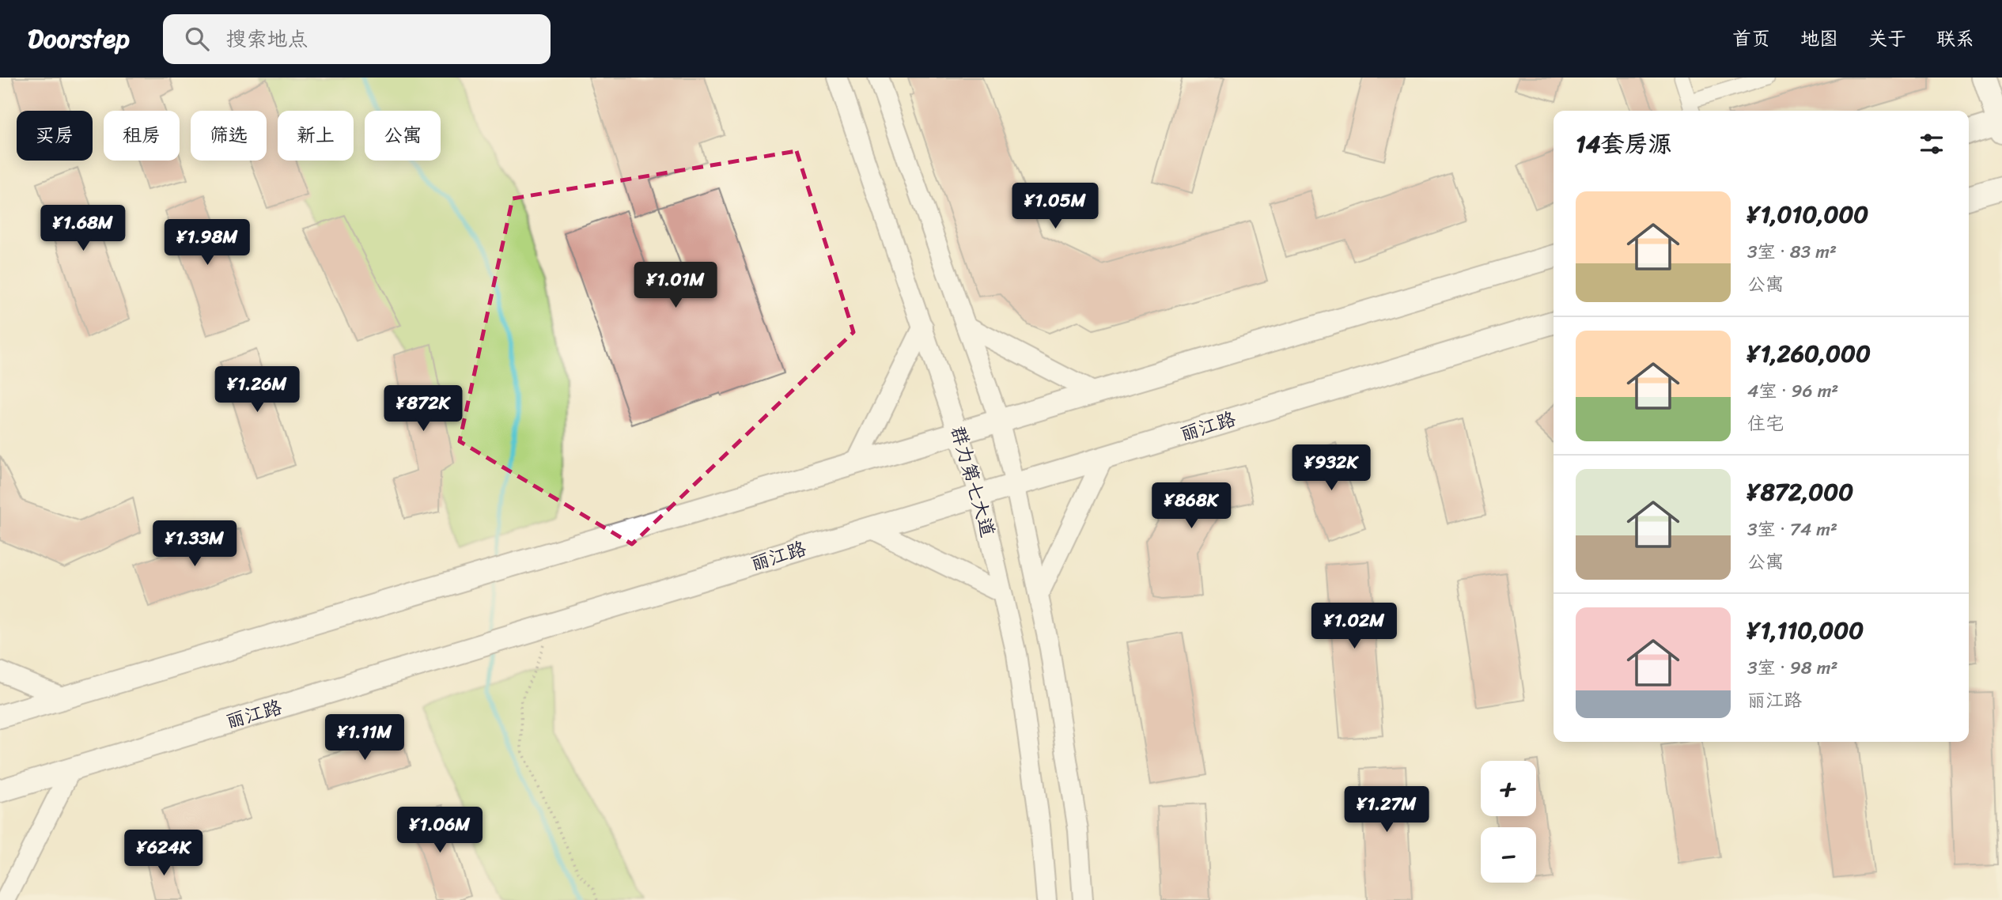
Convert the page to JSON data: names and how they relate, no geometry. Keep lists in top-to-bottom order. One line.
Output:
{"streets":{"main road":["丽江路","群力第七大道"]},"crossings":[["丽江路","群力第七大道"]],"page":{"header":"Doorstep","search":"搜索地点","nav":["首页","地图","关于","联系"],"chip":["买房","租房","筛选","新上","公寓"],"heading":"14套房源","list":[{"name":"¥1,010,000","note":"3室 · 83 m² · 公寓"},{"name":"¥1,260,000","note":"4室 · 96 m² · 住宅"},{"name":"¥872,000","note":"3室 · 74 m² · 公寓"},{"name":"¥1,110,000","note":"3室 · 98 m² · 丽江路"}],"price":["¥1.05M","¥1.68M","¥1.98M","¥1.01M","¥1.26M","¥872K","¥932K","¥868K","¥1.33M","¥1.02M","¥1.11M","¥1.27M","¥1.06M","¥624K"],"map_buttons":["+","−"]}}
